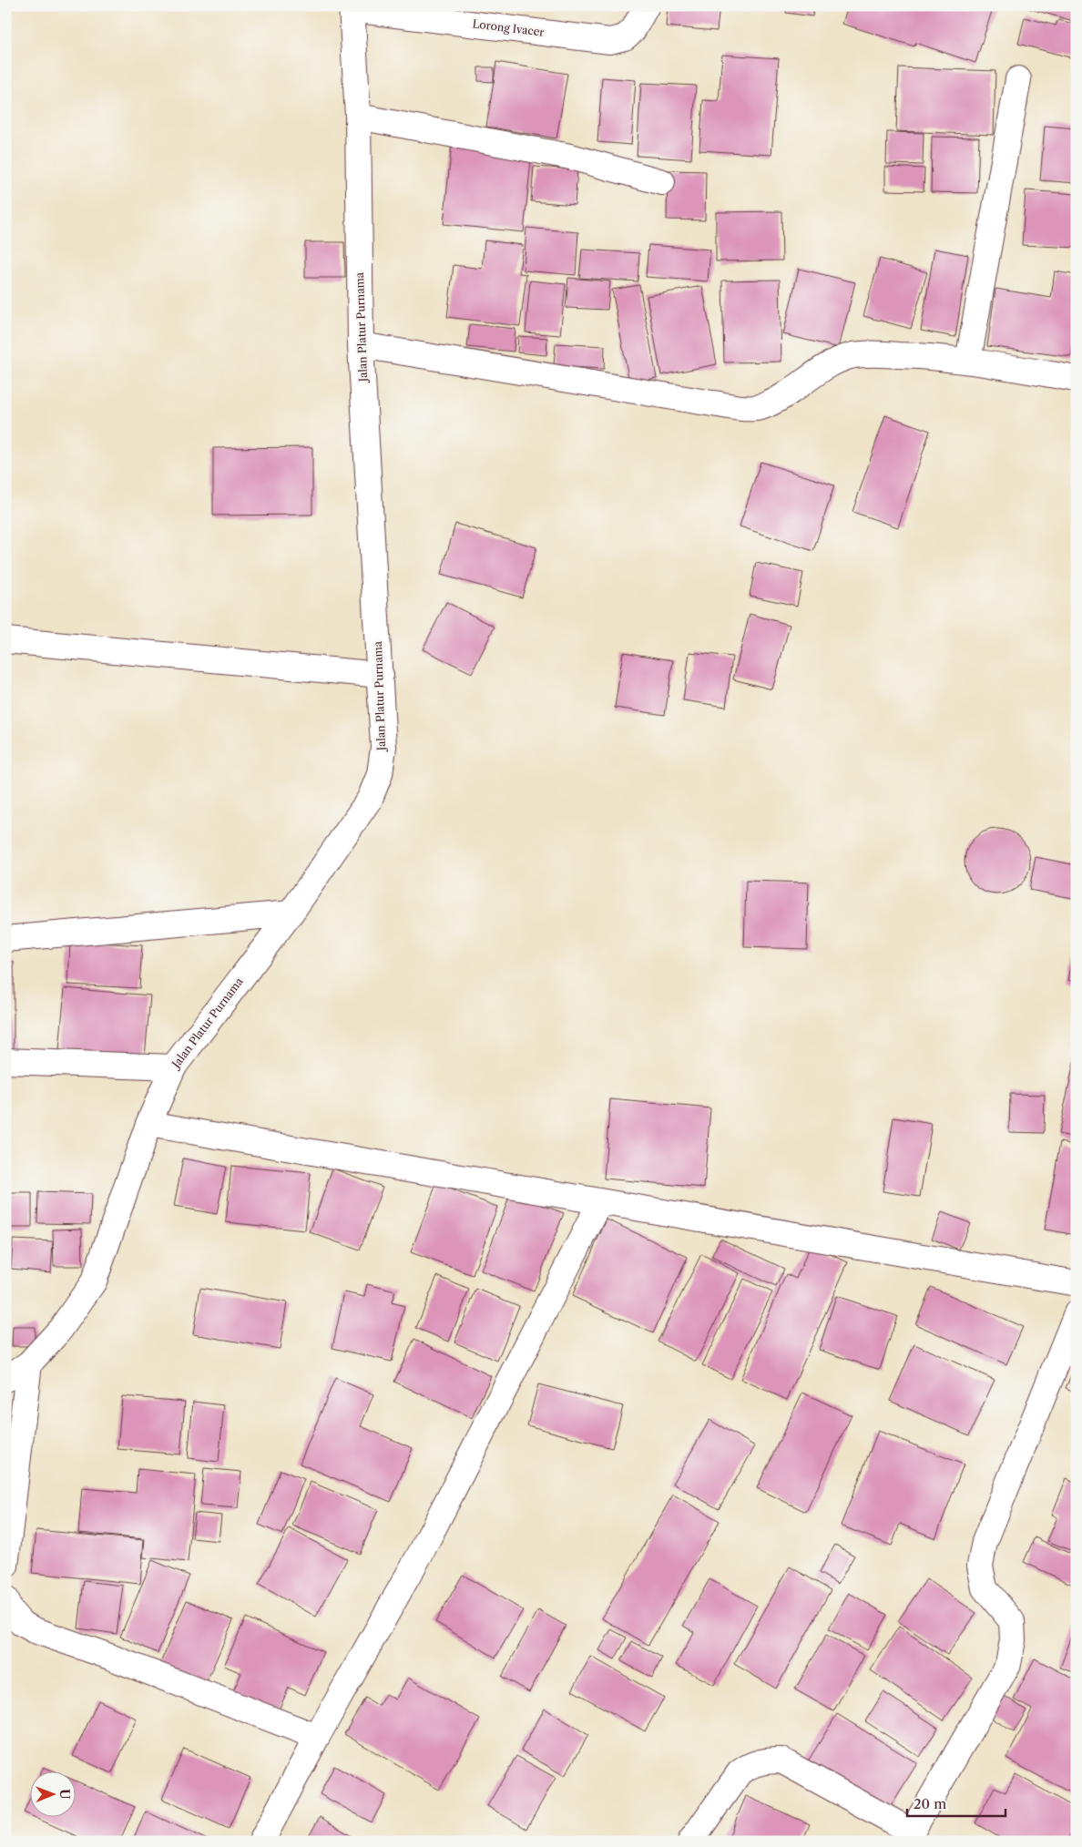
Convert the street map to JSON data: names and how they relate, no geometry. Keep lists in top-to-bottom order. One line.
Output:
{"streets":{"street":["Lorong Ivacer","Jalan Platur Purnama"]},"crossings":[["Lorong Ivacer","Jalan Platur Purnama"]],"scale_bar":"20 m","north":"right"}
